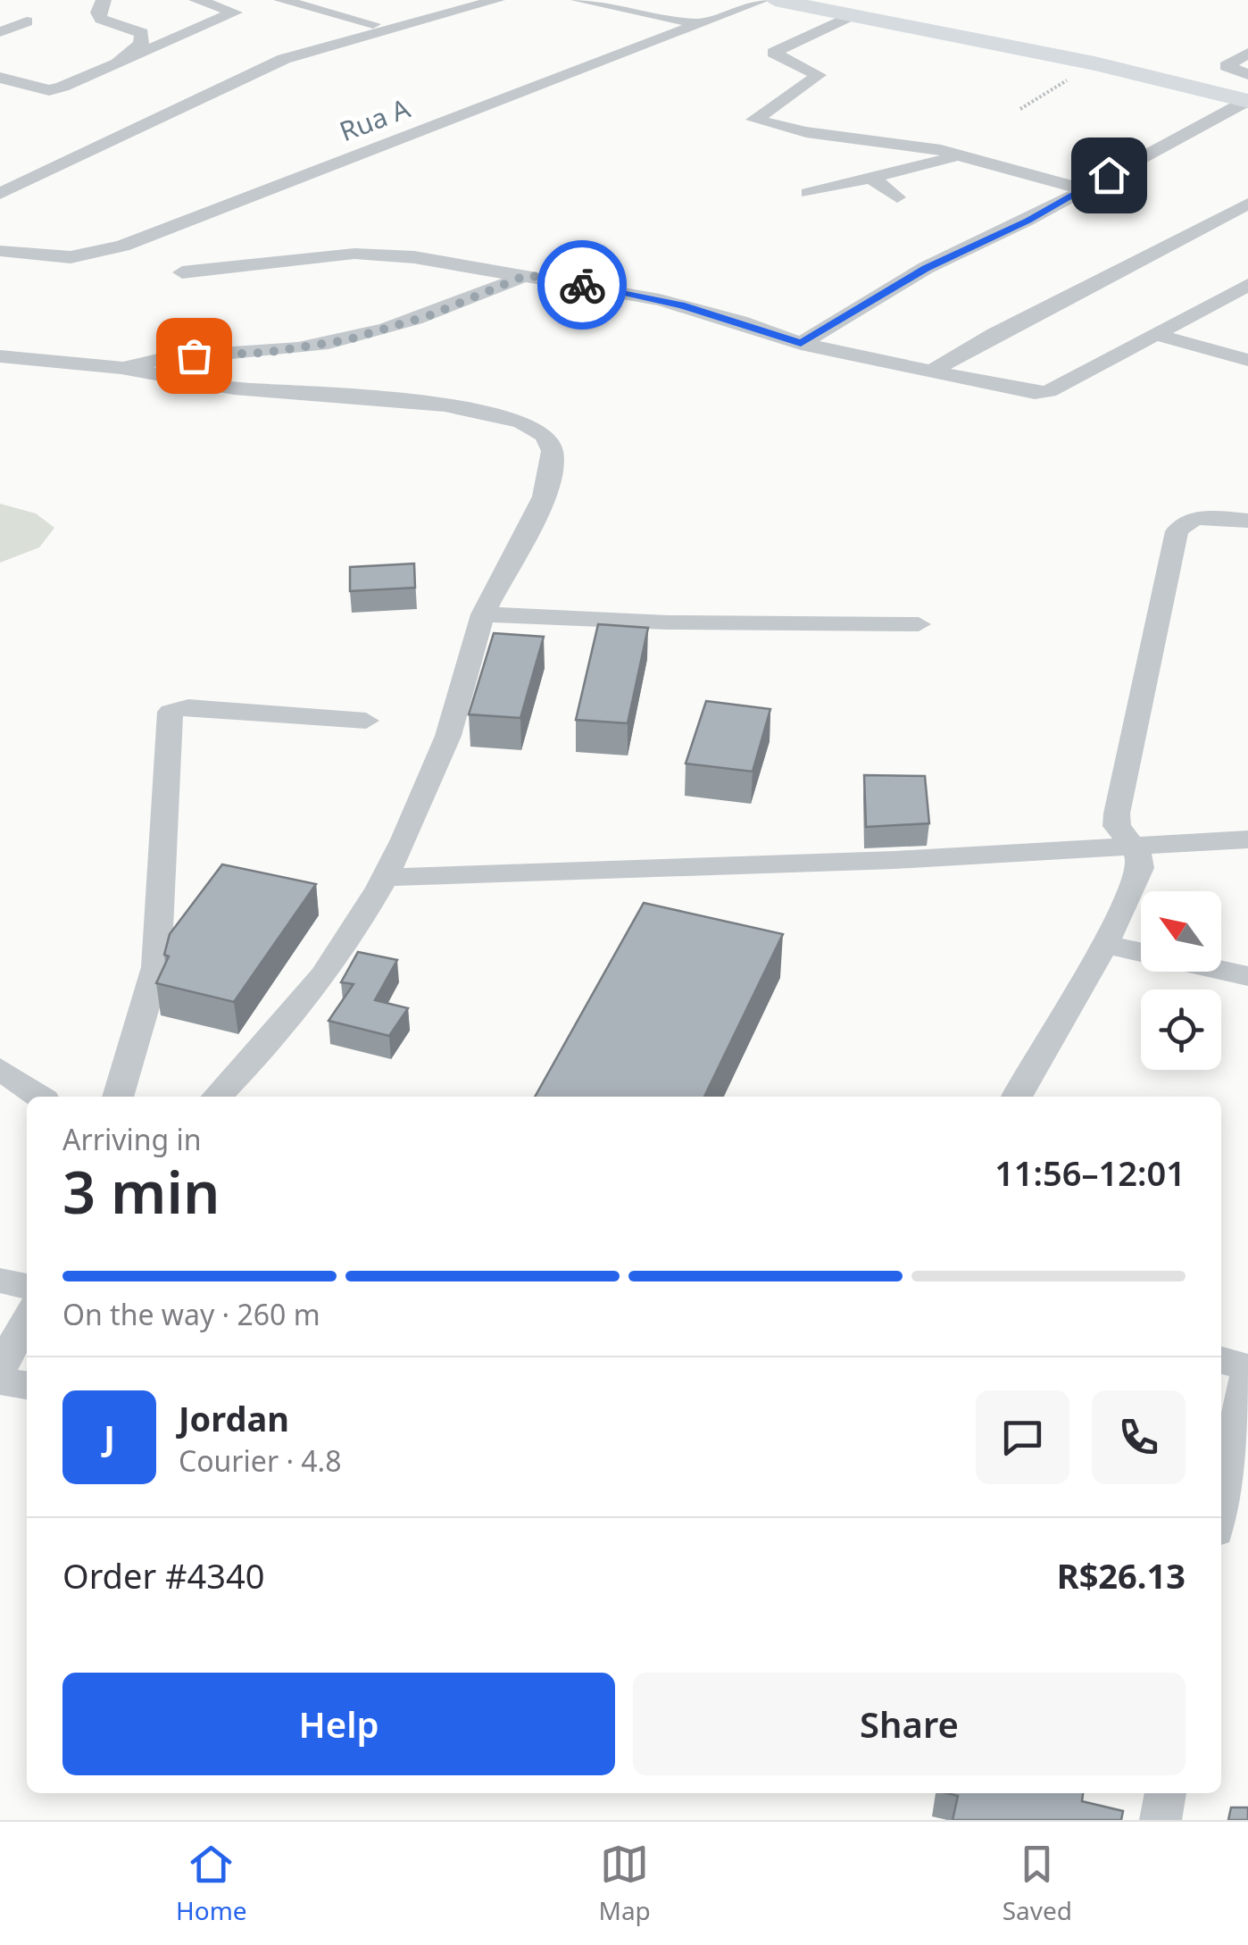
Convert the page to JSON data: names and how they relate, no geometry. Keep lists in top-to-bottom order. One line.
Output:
{"streets":{"street":["Rua A"]},"north":"top left","page":{"heading":["3 min","Arriving in","11:56–12:01"],"panel":["Jordan","Courier · 4.8","Order #4340","R$26.13"],"bar":"On the way · 260 m","round":"J","buttons":["Help","Share"],"tabs":["Home","Map","Saved"]}}
